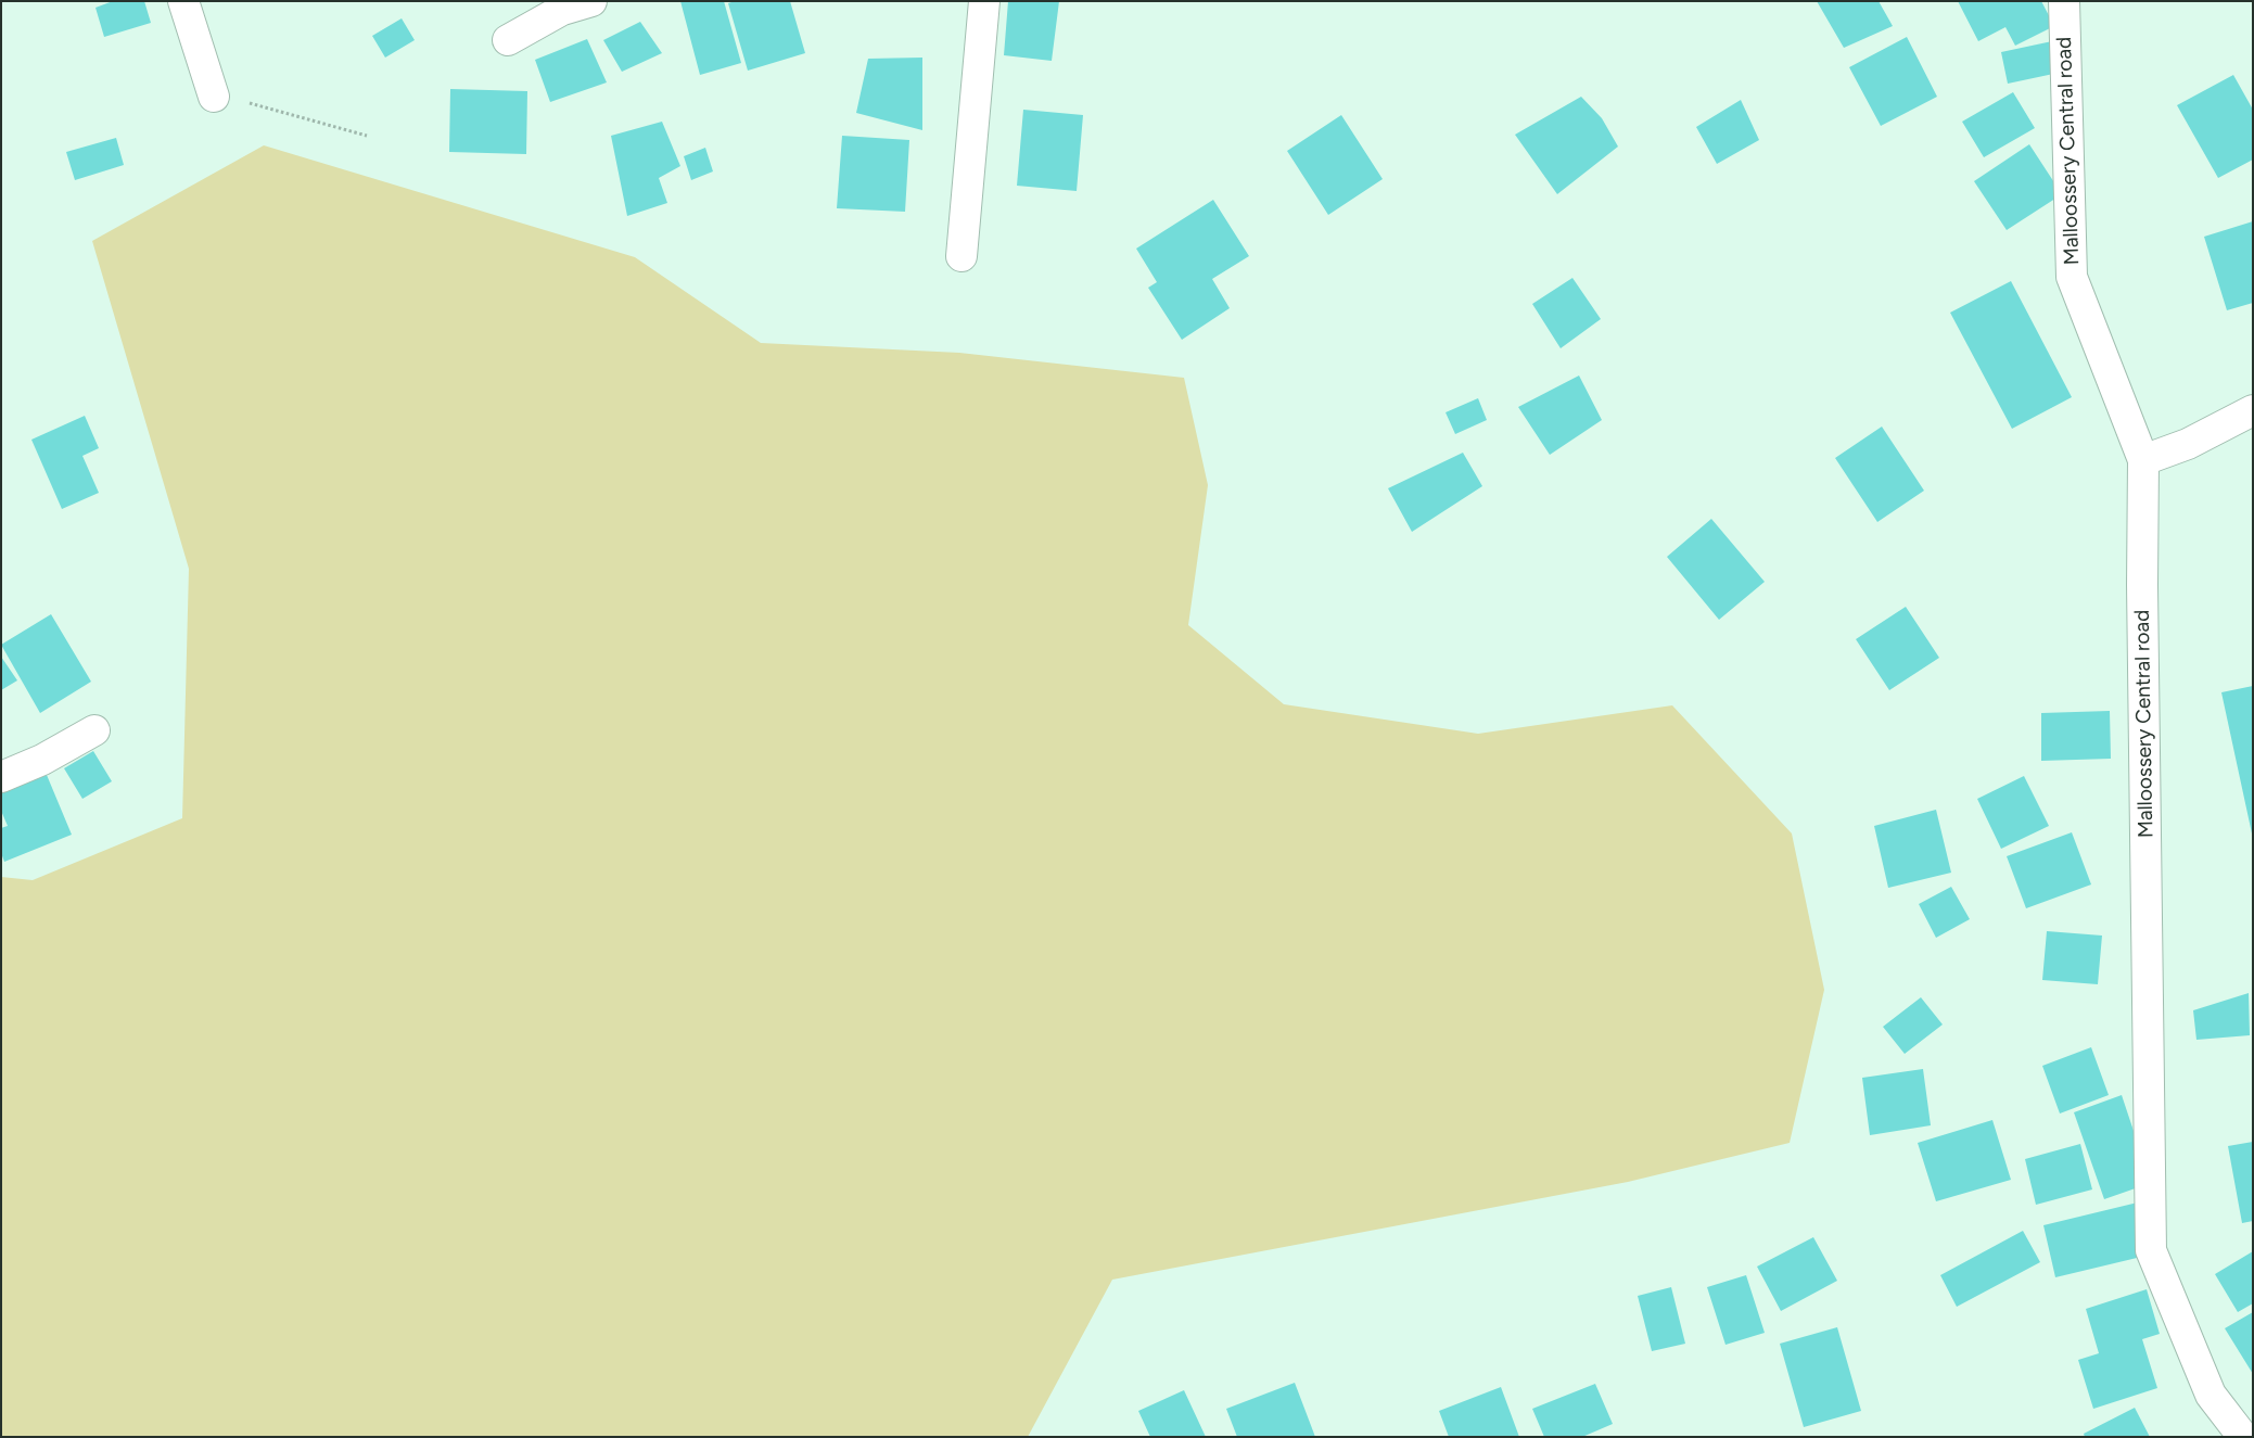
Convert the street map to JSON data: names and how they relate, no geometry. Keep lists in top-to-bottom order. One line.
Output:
{"streets":{"street":["Malloossery Central road"]}}
